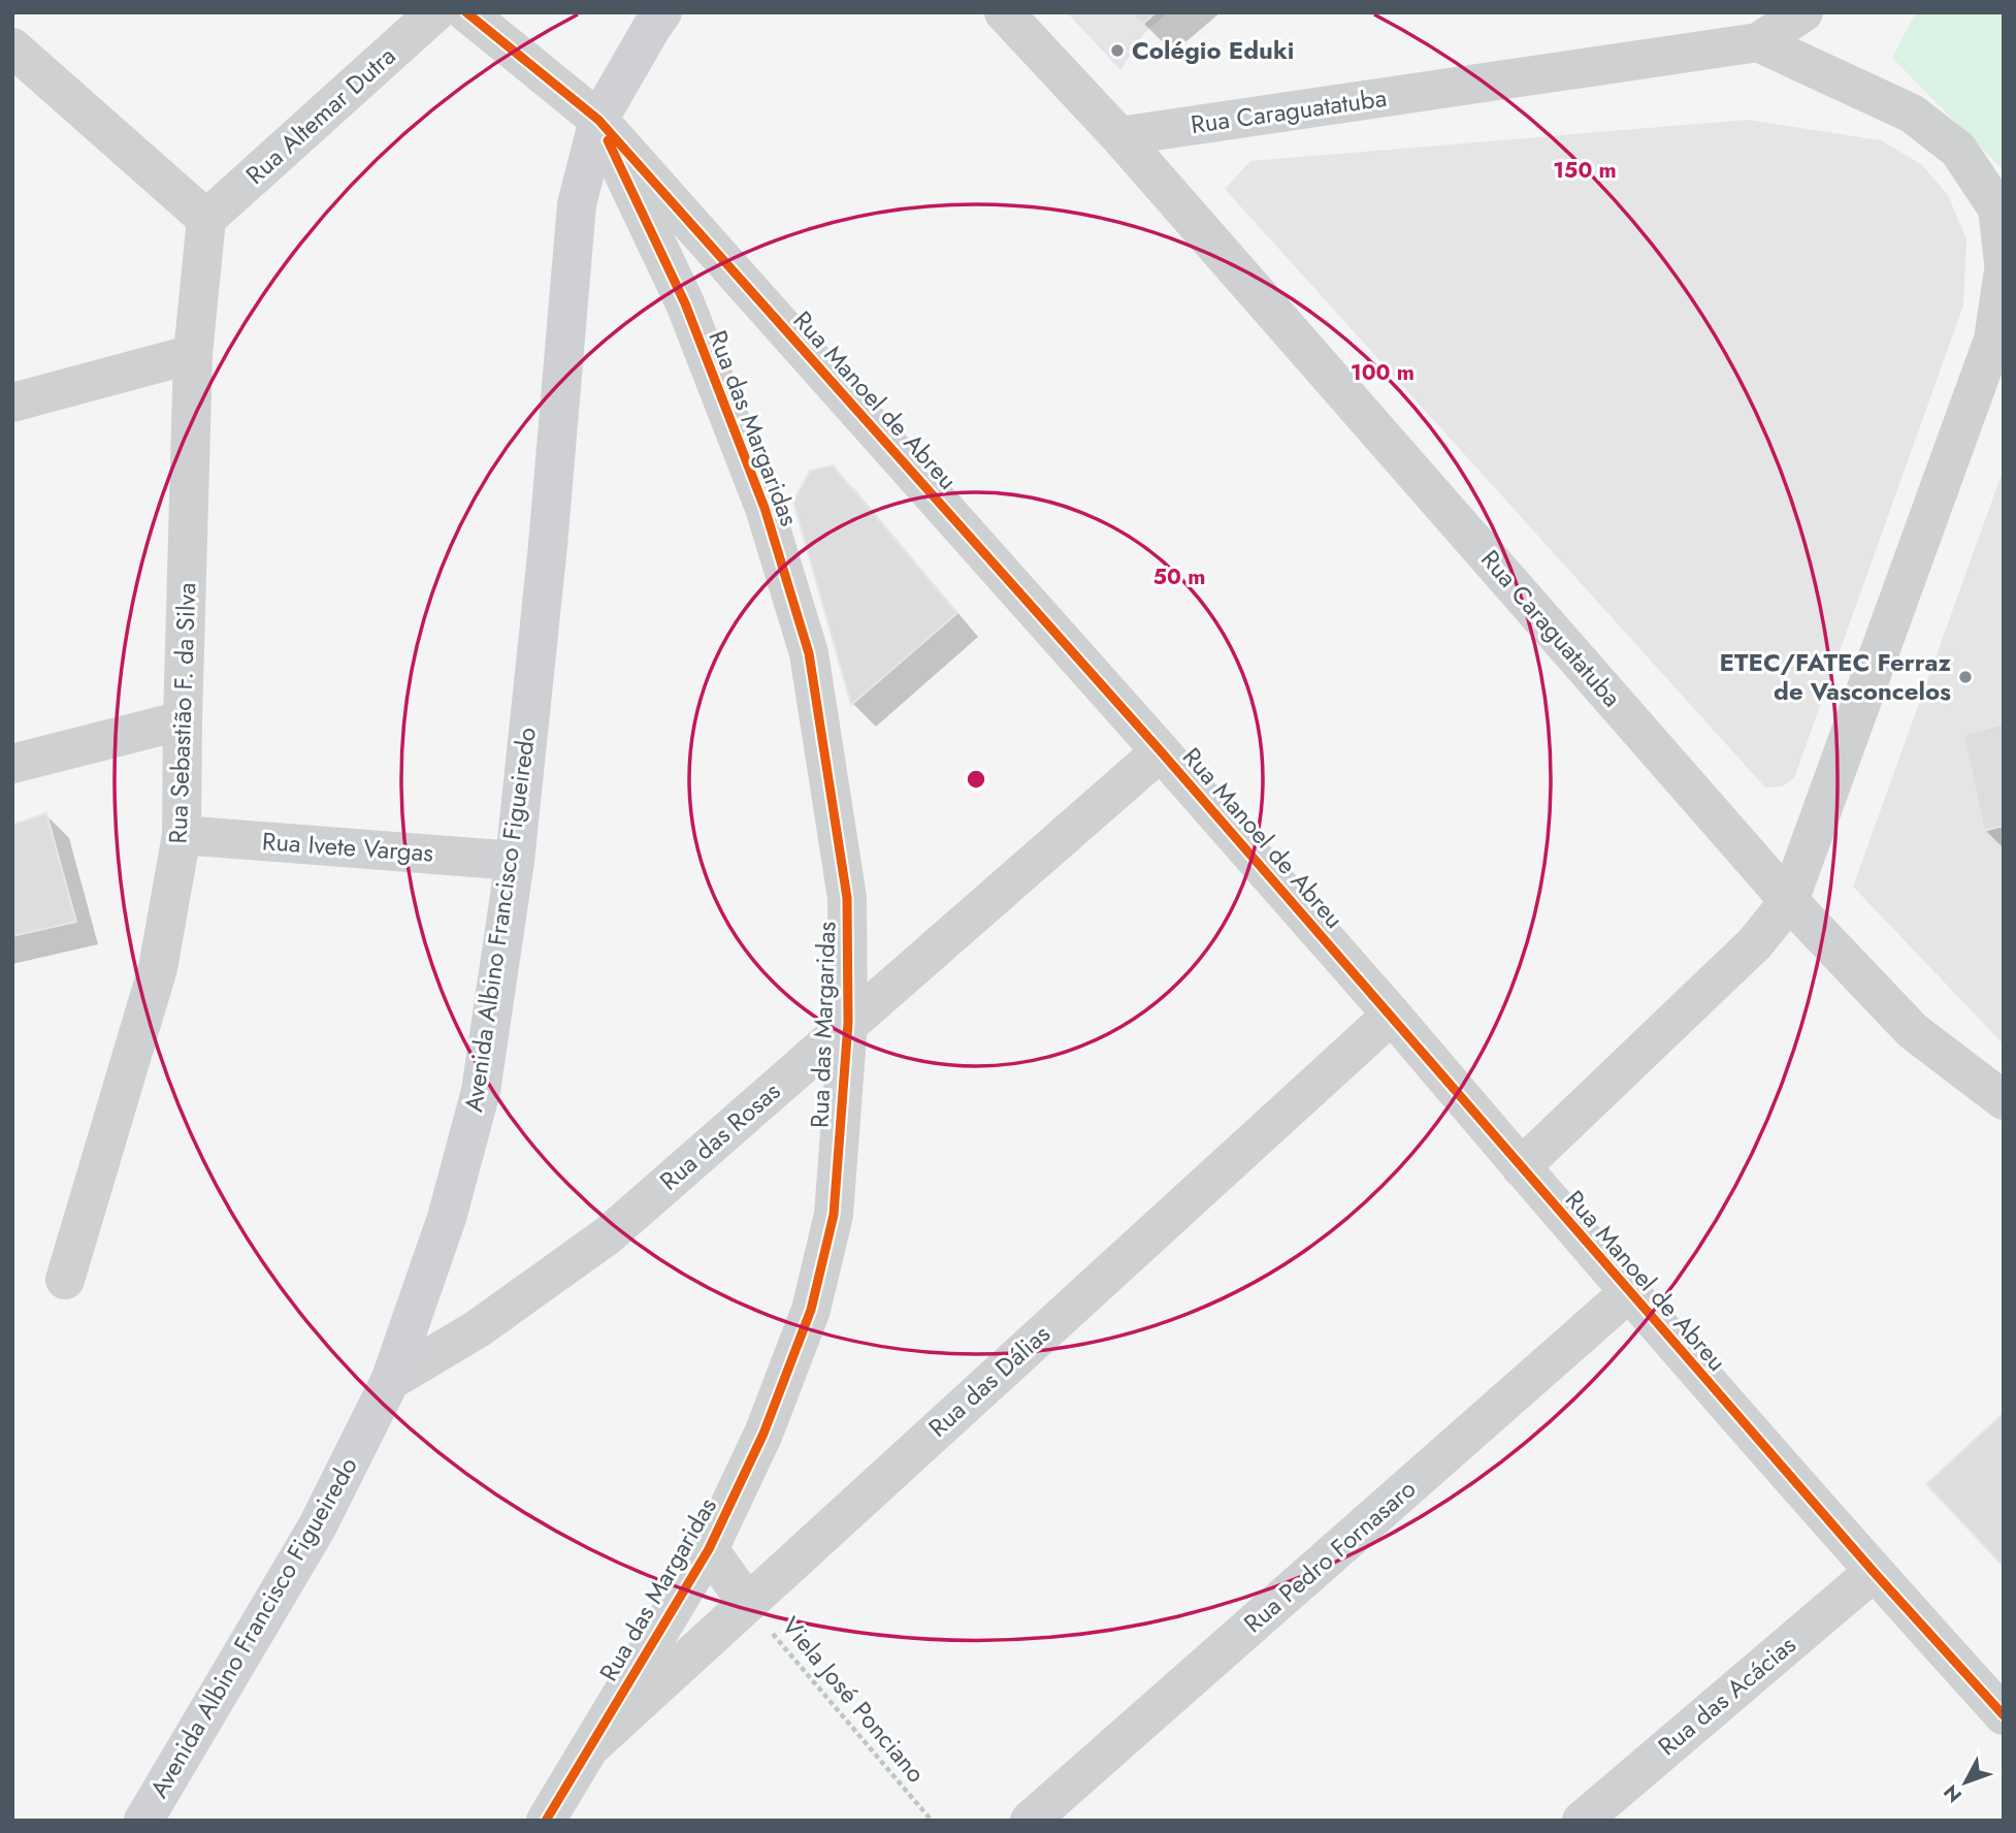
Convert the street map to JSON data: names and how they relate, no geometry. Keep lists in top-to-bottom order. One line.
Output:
{"streets":{"main road":["Avenida Albino Francisco Figueiredo"],"street":["Rua Caraguatatuba","Rua Altemar Dutra","Rua Manoel de Abreu","Rua das Margaridas","Rua Sebastião F. da Silva","Rua Ivete Vargas","Rua das Rosas","Rua das Dálias","Rua Pedro Fornasaro","Rua das Acácias"],"path":["Viela José Ponciano"]},"crossings":[["Rua Altemar Dutra","Rua Sebastião F. da Silva"],["Rua Manoel de Abreu","Rua das Margaridas"],["Rua Manoel de Abreu","Avenida Albino Francisco Figueiredo"],["Rua Manoel de Abreu","Rua das Rosas"],["Rua Manoel de Abreu","Rua das Dálias"],["Rua Manoel de Abreu","Rua Pedro Fornasaro"],["Rua Manoel de Abreu","Rua das Acácias"],["Rua das Margaridas","Avenida Albino Francisco Figueiredo"],["Rua das Margaridas","Rua das Rosas"],["Rua das Margaridas","Rua das Dálias"],["Rua das Margaridas","Viela José Ponciano"],["Rua Sebastião F. da Silva","Rua Ivete Vargas"],["Rua Ivete Vargas","Avenida Albino Francisco Figueiredo"],["Avenida Albino Francisco Figueiredo","Rua das Rosas"],["Rua das Dálias","Viela José Ponciano"]],"places":["Colégio Eduki","ETEC/FATEC Ferraz de Vasconcelos"],"north":"bottom left","rings":["150 m","100 m","50 m"]}
